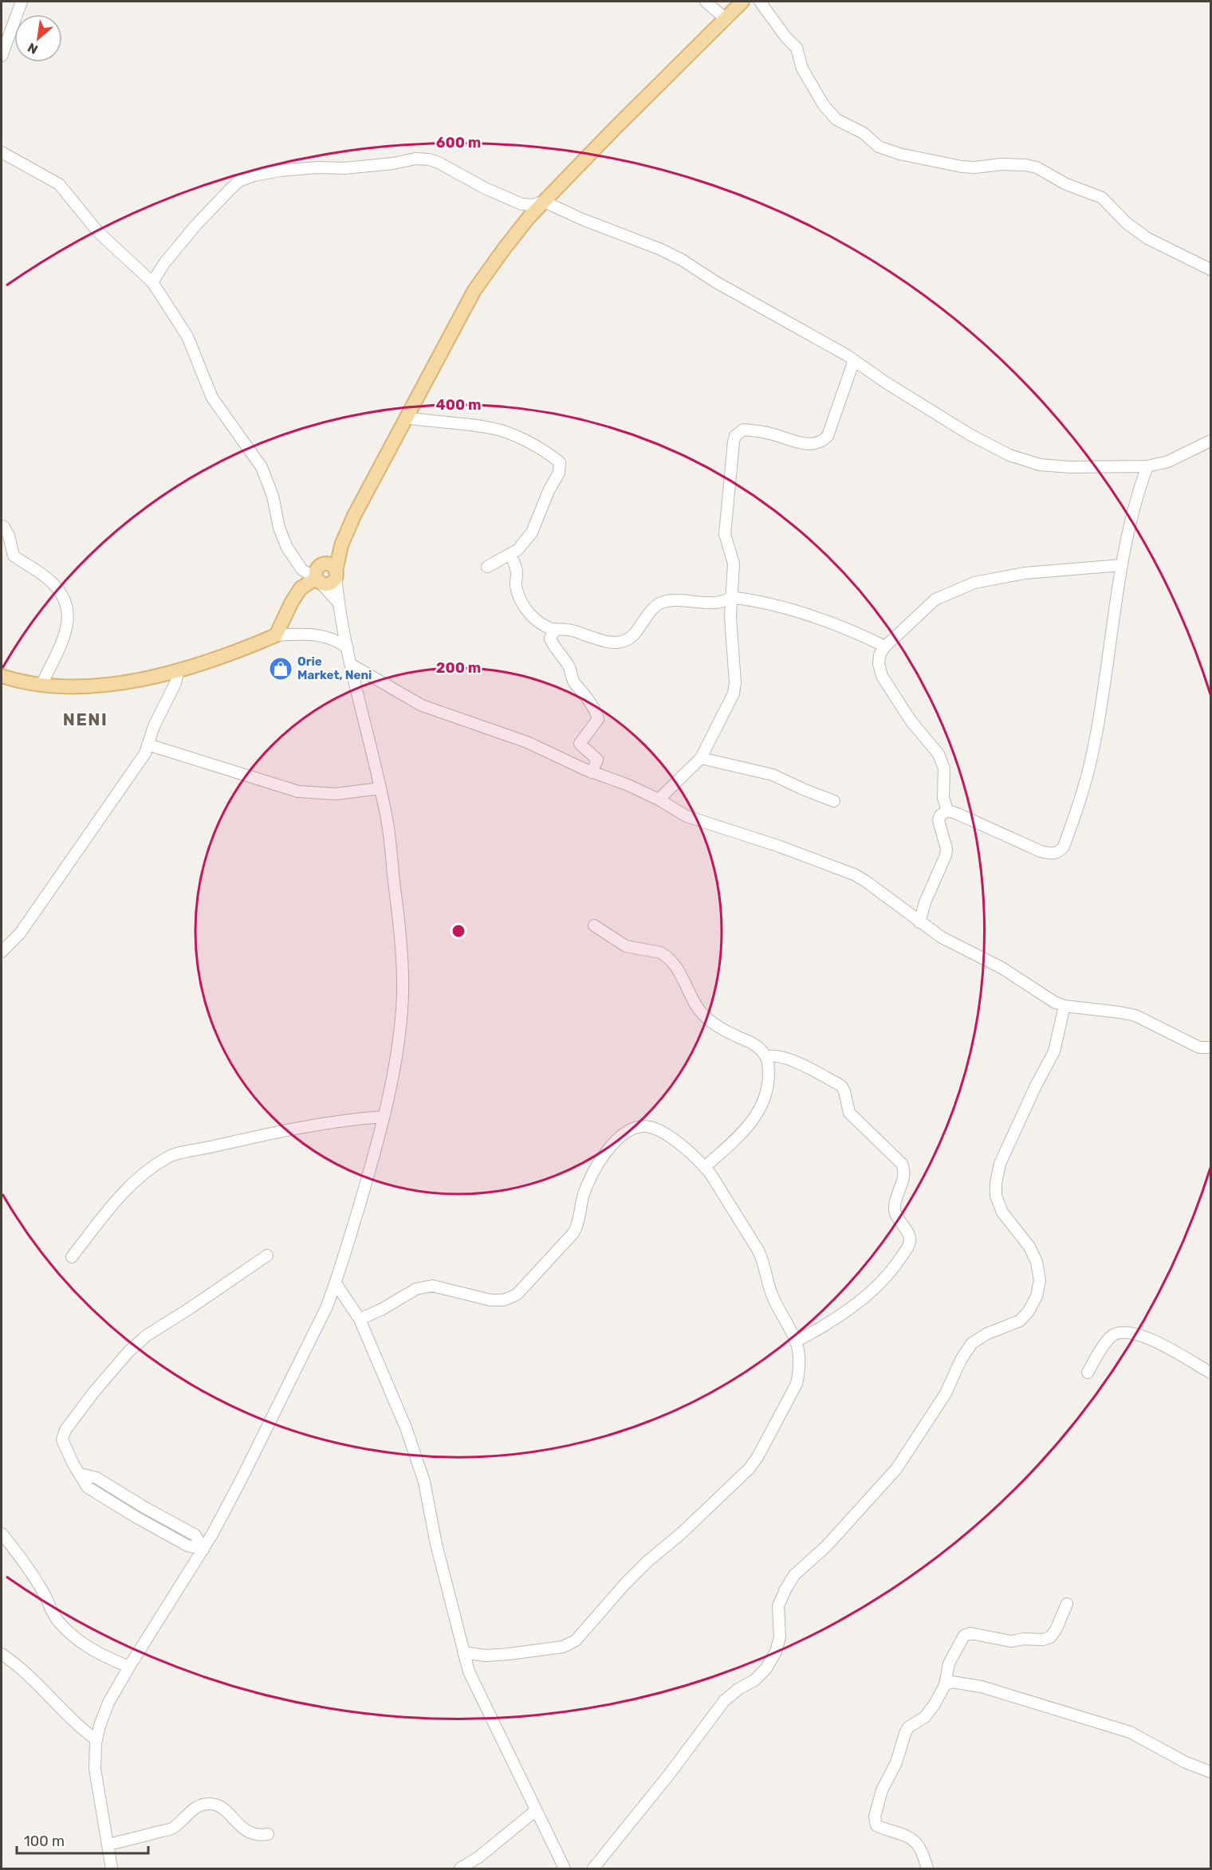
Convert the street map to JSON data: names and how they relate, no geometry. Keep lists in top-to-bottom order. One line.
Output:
{"districts":["NENI"],"places":{"shop":["Orie Market, Neni"]},"scale_bar":"100 m","north":"bottom left","rings":["600 m","400 m","200 m"]}
